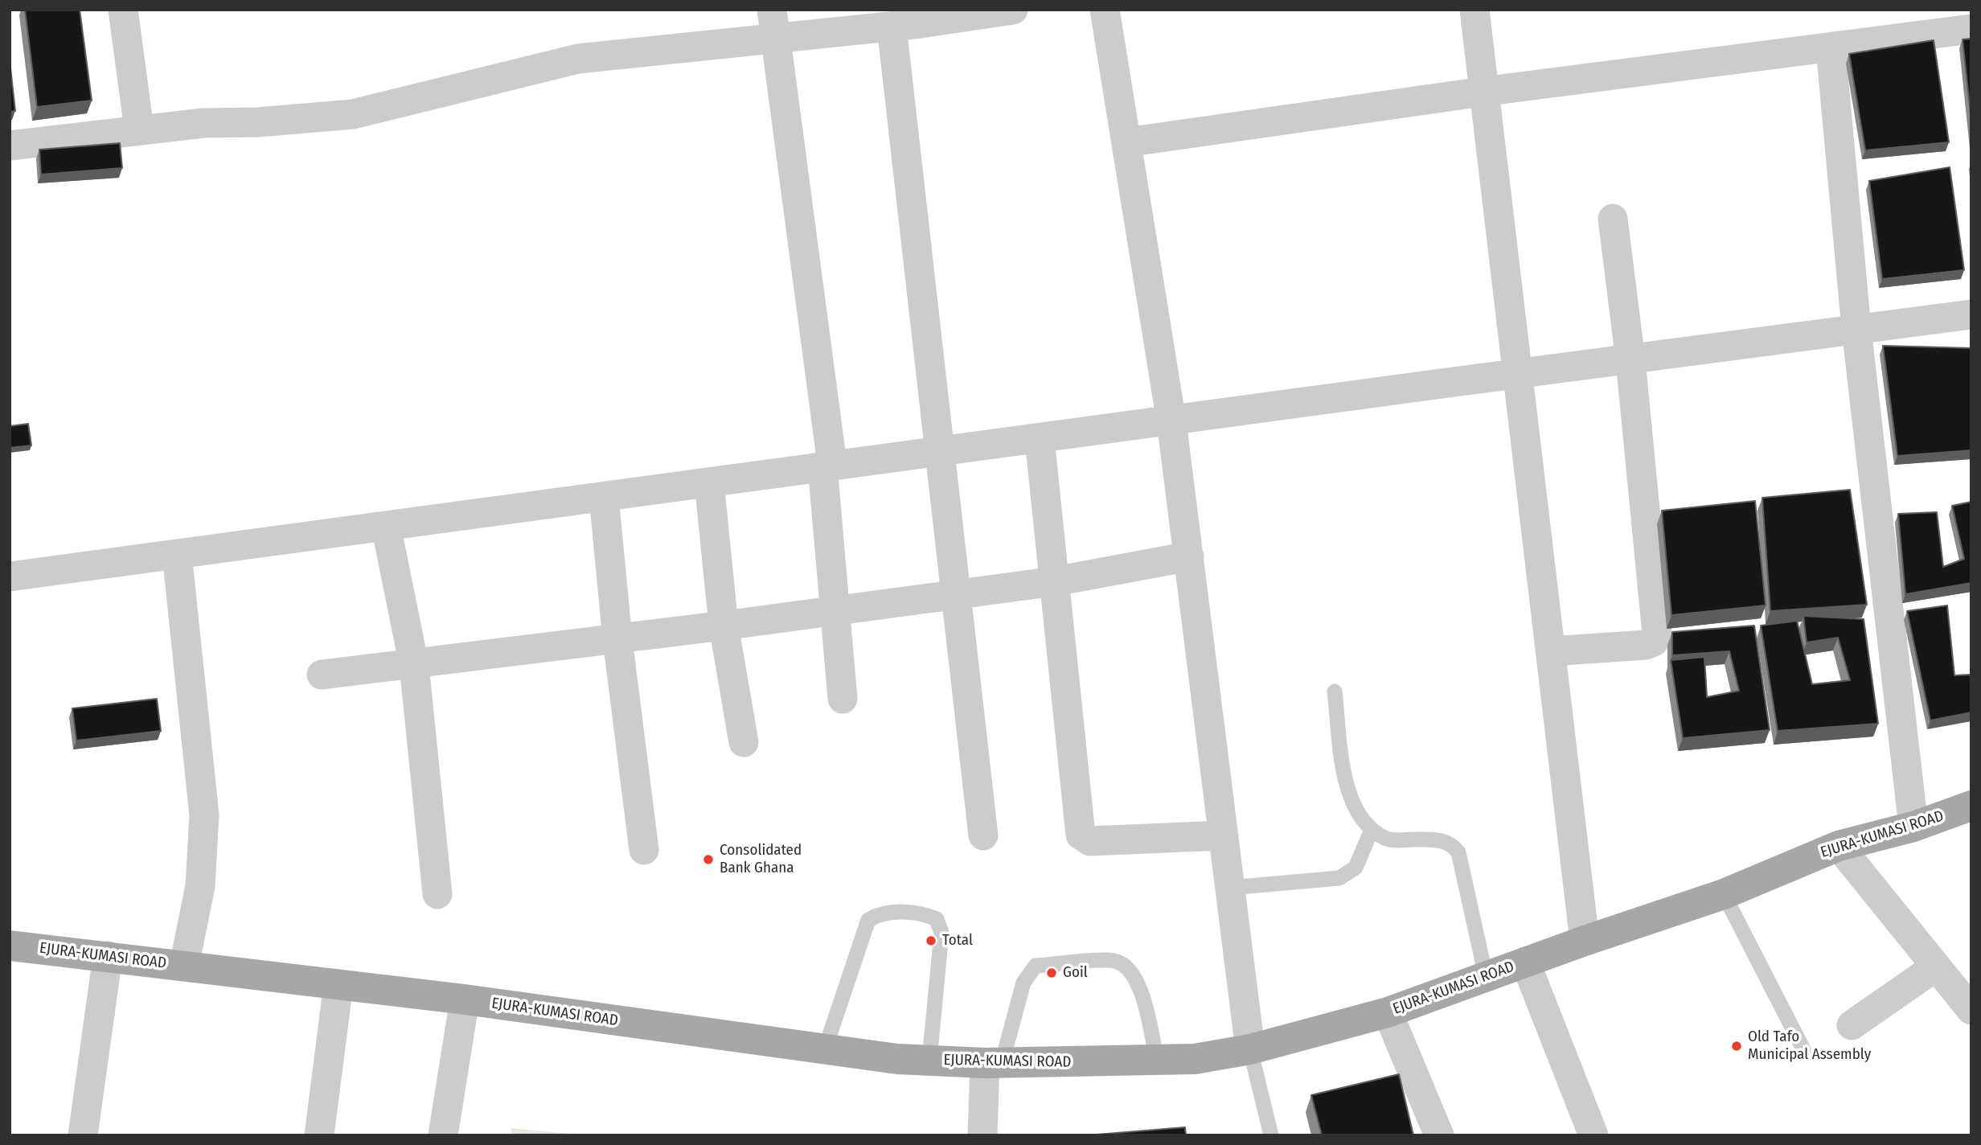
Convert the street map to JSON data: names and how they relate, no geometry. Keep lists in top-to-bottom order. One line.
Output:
{"streets":{"main road":["EJURA-KUMASI ROAD"]},"places":["Consolidated Bank Ghana","Total","Goil","Old Tafo Municipal Assembly"]}
